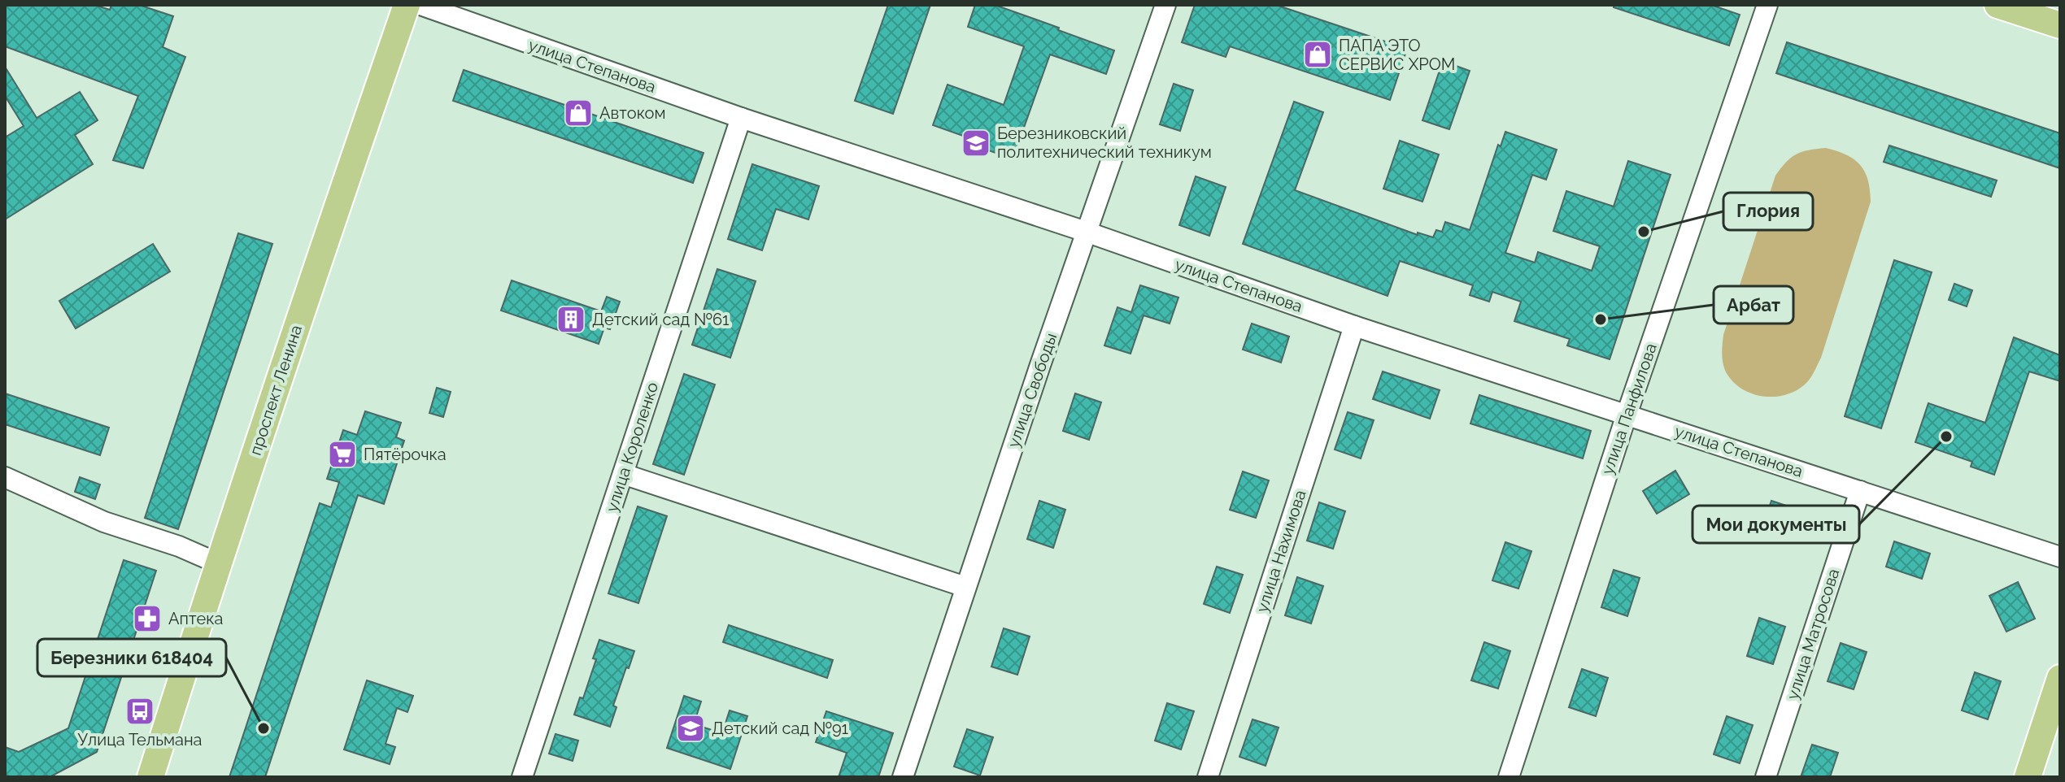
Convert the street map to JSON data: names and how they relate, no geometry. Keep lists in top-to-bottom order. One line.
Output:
{"streets":{"main road":["проспект Ленина"],"street":["улица Степанова","улица Свободы","улица Панфилова","улица Короленко","улица Нахимова","улица Матросова"]},"crossings":[["улица Степанова","улица Свободы"],["улица Степанова","улица Панфилова"],["улица Степанова","улица Короленко"],["улица Степанова","улица Нахимова"],["улица Степанова","улица Матросова"]],"places":{"shop":["ПАПА ЭТО СЕРВИС ХРОМ","Автоком"],"school or university":["Березниковский политехнический техникум","Детский сад №91"],"other":["Глория","Арбат","Мои документы","Березники 618404"],"building":["Детский сад №61"],"supermarket":["Пятёрочка"],"pharmacy":["Аптека"],"bus stop":["Улица Тельмана"]}}
